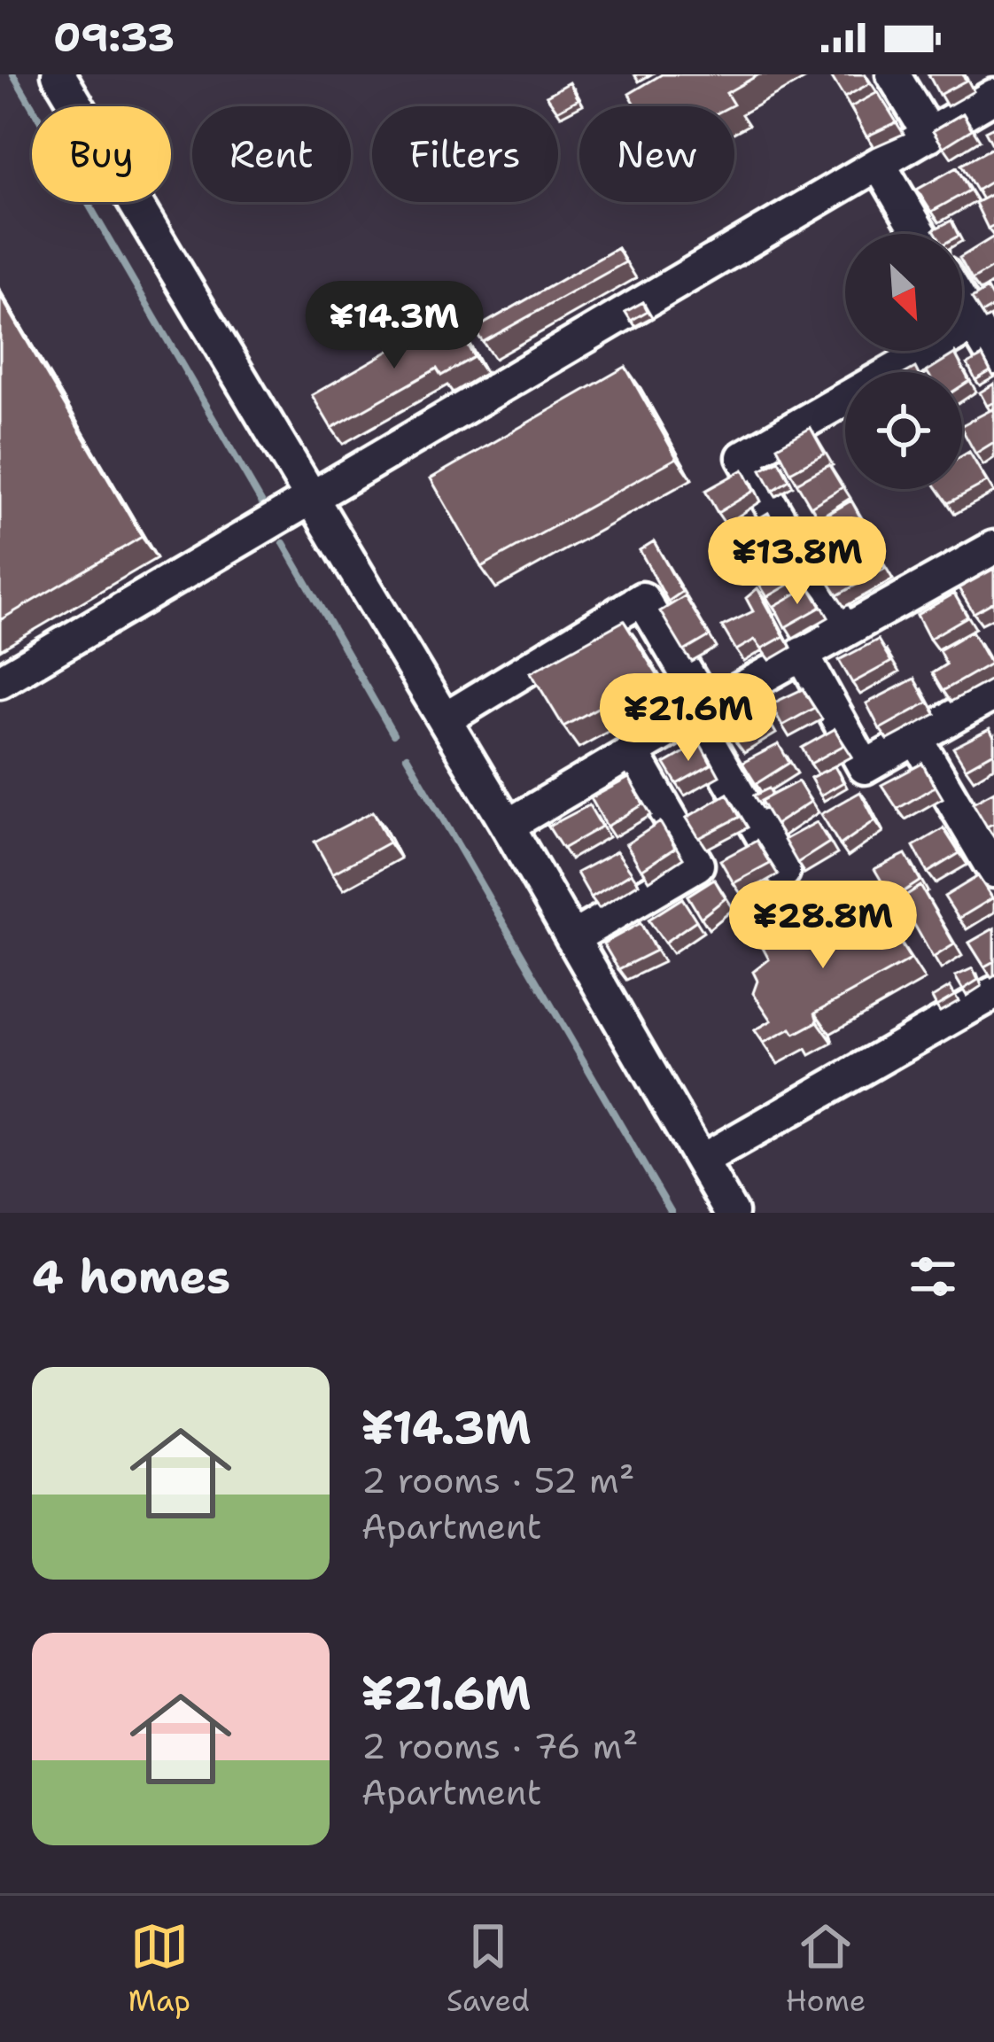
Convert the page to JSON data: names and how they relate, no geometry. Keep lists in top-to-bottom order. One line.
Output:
{"north":"bottom right","page":{"status":"09:33","chip":["Buy","Rent","Filters","New"],"price":["¥14.3M","¥13.8M","¥21.6M","¥28.8M"],"heading":"4 homes","list":[{"name":"¥14.3M","note":"2 rooms · 52 m² · Apartment"},{"name":"¥21.6M","note":"2 rooms · 76 m² · Apartment"}],"tabs":["Map","Saved","Home"]}}
